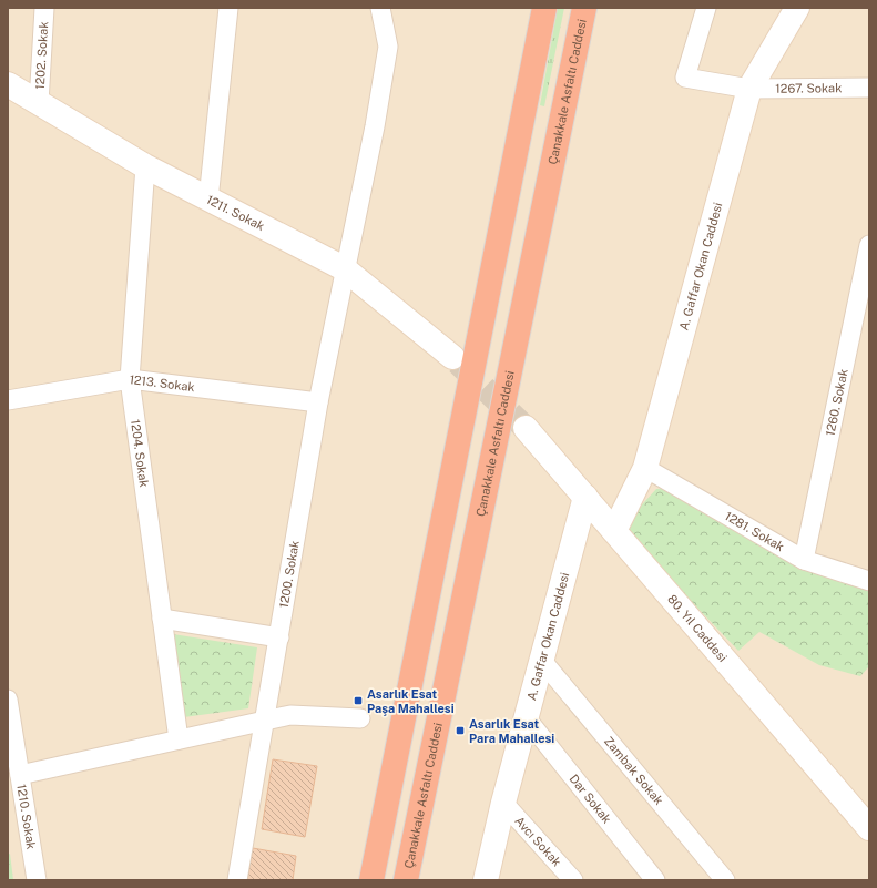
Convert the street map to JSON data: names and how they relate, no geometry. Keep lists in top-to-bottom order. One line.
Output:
{"streets":{"highway":["Çanakkale Asfaltı Caddesi"],"street":["1202. Sokak","1267. Sokak","1211. Sokak","A. Gaffar Okan Caddesi","1213. Sokak","1260. Sokak","1204. Sokak","1281. Sokak","1200. Sokak","80. Yıl Caddesi","Zambak Sokak","Dar Sokak","1210. Sokak","Avcı Sokak"]},"crossings":[["1202. Sokak","1211. Sokak"],["1267. Sokak","A. Gaffar Okan Caddesi"],["1211. Sokak","1204. Sokak"],["1211. Sokak","1200. Sokak"],["A. Gaffar Okan Caddesi","1281. Sokak"],["A. Gaffar Okan Caddesi","80. Yıl Caddesi"],["A. Gaffar Okan Caddesi","Zambak Sokak"],["A. Gaffar Okan Caddesi","Dar Sokak"],["A. Gaffar Okan Caddesi","Avcı Sokak"],["1213. Sokak","1204. Sokak"],["1213. Sokak","1200. Sokak"],["1260. Sokak","1281. Sokak"]],"places":{"transit":["Asarlık Esat Paşa Mahallesi","Asarlık Esat Para Mahallesi"]}}
